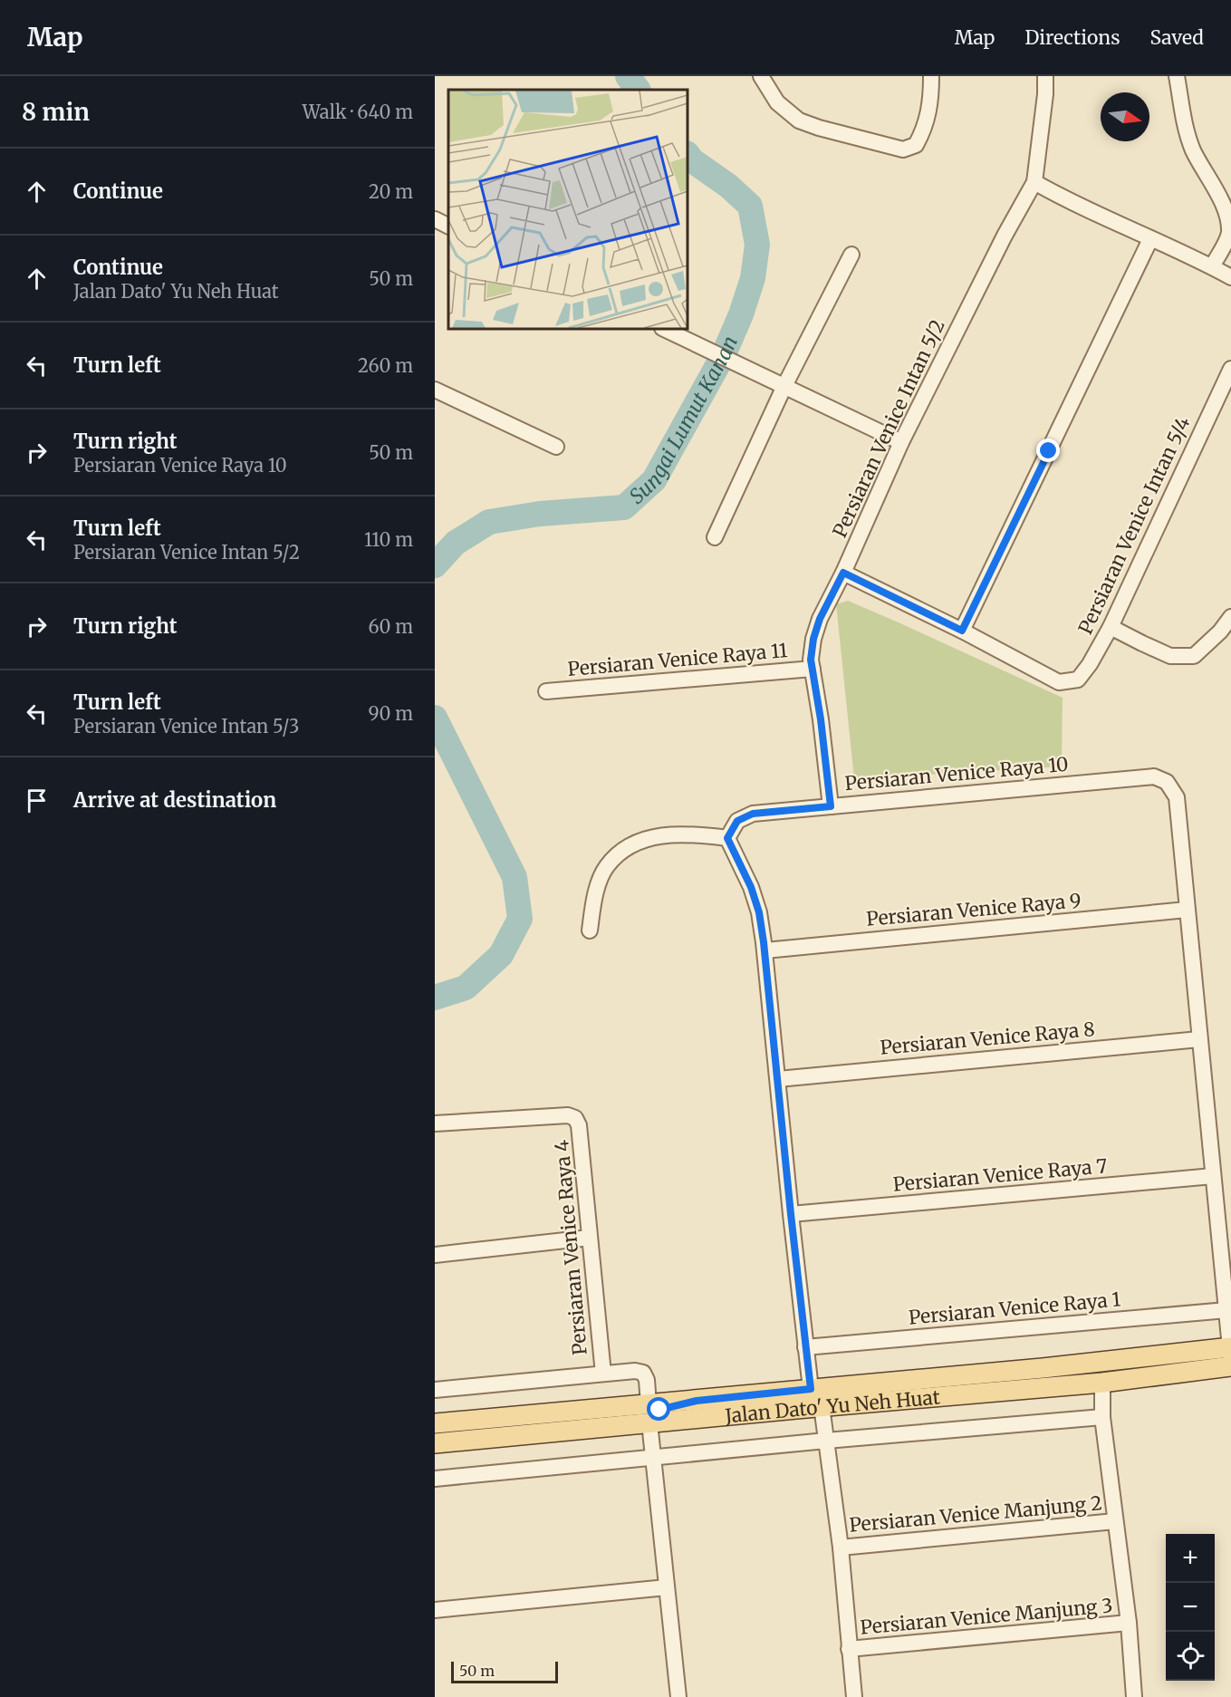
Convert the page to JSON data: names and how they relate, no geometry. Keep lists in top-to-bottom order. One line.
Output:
{"streets":{"main road":["Jalan Dato' Yu Neh Huat"],"street":["Persiaran Venice Intan 5/2","Persiaran Venice Intan 5/4","Persiaran Venice Raya 11","Persiaran Venice Raya 10","Persiaran Venice Raya 9","Persiaran Venice Raya 8","Persiaran Venice Raya 7","Persiaran Venice Raya 4","Persiaran Venice Raya 1","Persiaran Venice Manjung 2","Persiaran Venice Manjung 3"]},"crossings":[["Persiaran Venice Intan 5/2","Persiaran Venice Raya 11"],["Persiaran Venice Intan 5/2","Persiaran Venice Raya 10"],["Persiaran Venice Raya 10","Persiaran Venice Raya 9"]],"water":["Sungai Lumut Kanan"],"scale_bar":"50 m","north":"right","page":{"header":"Map","nav":["Map","Directions","Saved"],"heading":["8 min","Walk · 640 m"],"list":[["Continue","20 m"],["Continue","Jalan Dato' Yu Neh Huat","50 m"],["Turn left","260 m"],["Turn right","Persiaran Venice Raya 10","50 m"],["Turn left","Persiaran Venice Intan 5/2","110 m"],["Turn right","60 m"],["Turn left","Persiaran Venice Intan 5/3","90 m"],"Arrive at destination"],"map_buttons":["+","−"],"scale":"50 m"}}
